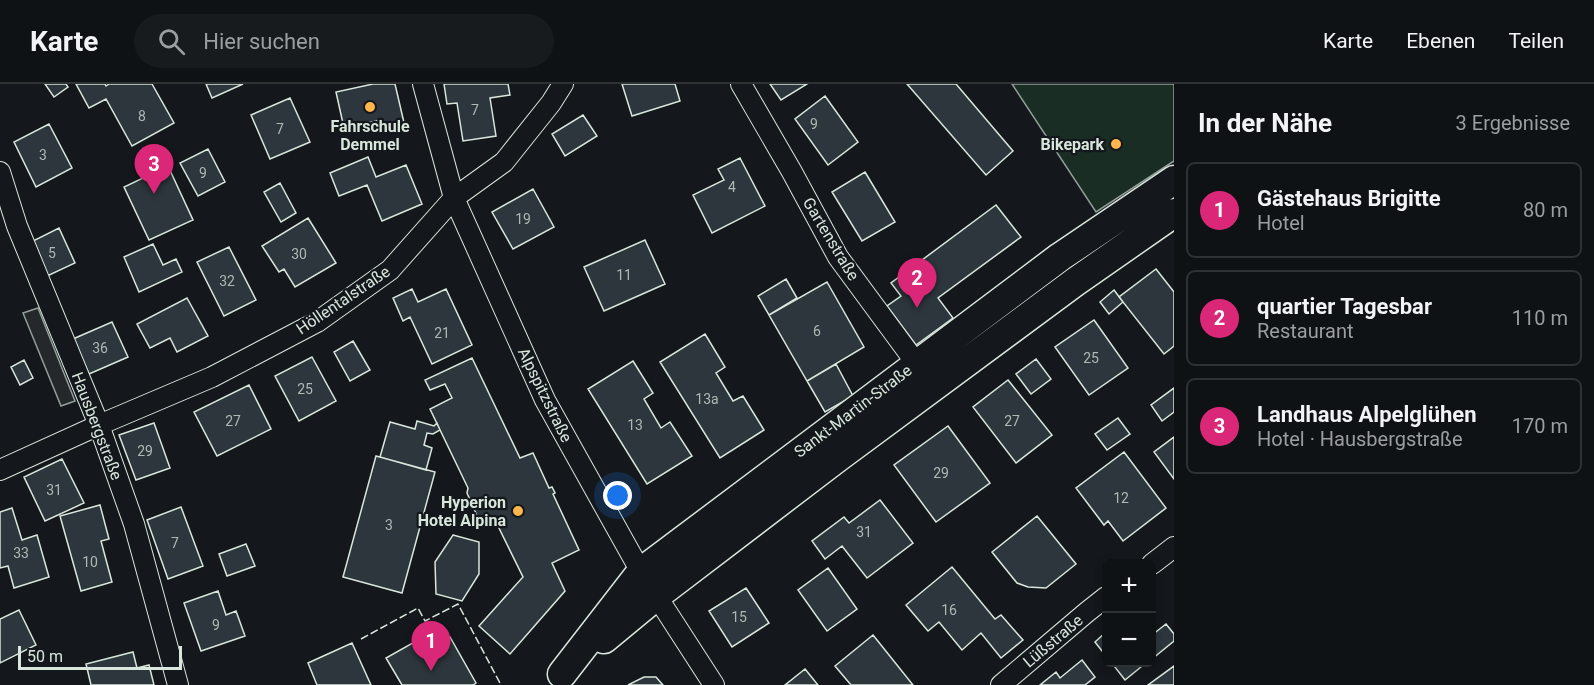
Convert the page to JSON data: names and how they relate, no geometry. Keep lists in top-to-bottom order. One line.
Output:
{"streets":{"main road":["Sankt-Martin-Straße"],"street":["Gartenstraße","Höllentalstraße","Alpspitzstraße","Hausbergstraße","Lüßstraße"]},"crossings":[["Gartenstraße","Sankt-Martin-Straße"],["Höllentalstraße","Alpspitzstraße"],["Höllentalstraße","Hausbergstraße"],["Alpspitzstraße","Sankt-Martin-Straße"]],"places":["Fahrschule Demmel","Bikepark","Hyperion Hotel Alpina"],"house_numbers":["7","8","9","7","3","9","4","19","5","30","11","32","6","21","36","25","25","13a","27","27","13","29","29","31","12","3","31","7","33","10","16","15","9"],"scale_bar":"50 m","page":{"header":"Karte","search":"Hier suchen","nav":["Karte","Ebenen","Teilen"],"heading":["In der Nähe","3 Ergebnisse"],"pins":["3","2","1"],"list":[{"mark":"1","name":"Gästehaus Brigitte","note":"Hotel","value":"80 m"},{"mark":"2","name":"quartier Tagesbar","note":"Restaurant","value":"110 m"},{"mark":"3","name":"Landhaus Alpelglühen","note":"Hotel · Hausbergstraße","value":"170 m"}],"map_buttons":["+","−"],"scale":"50 m"}}
